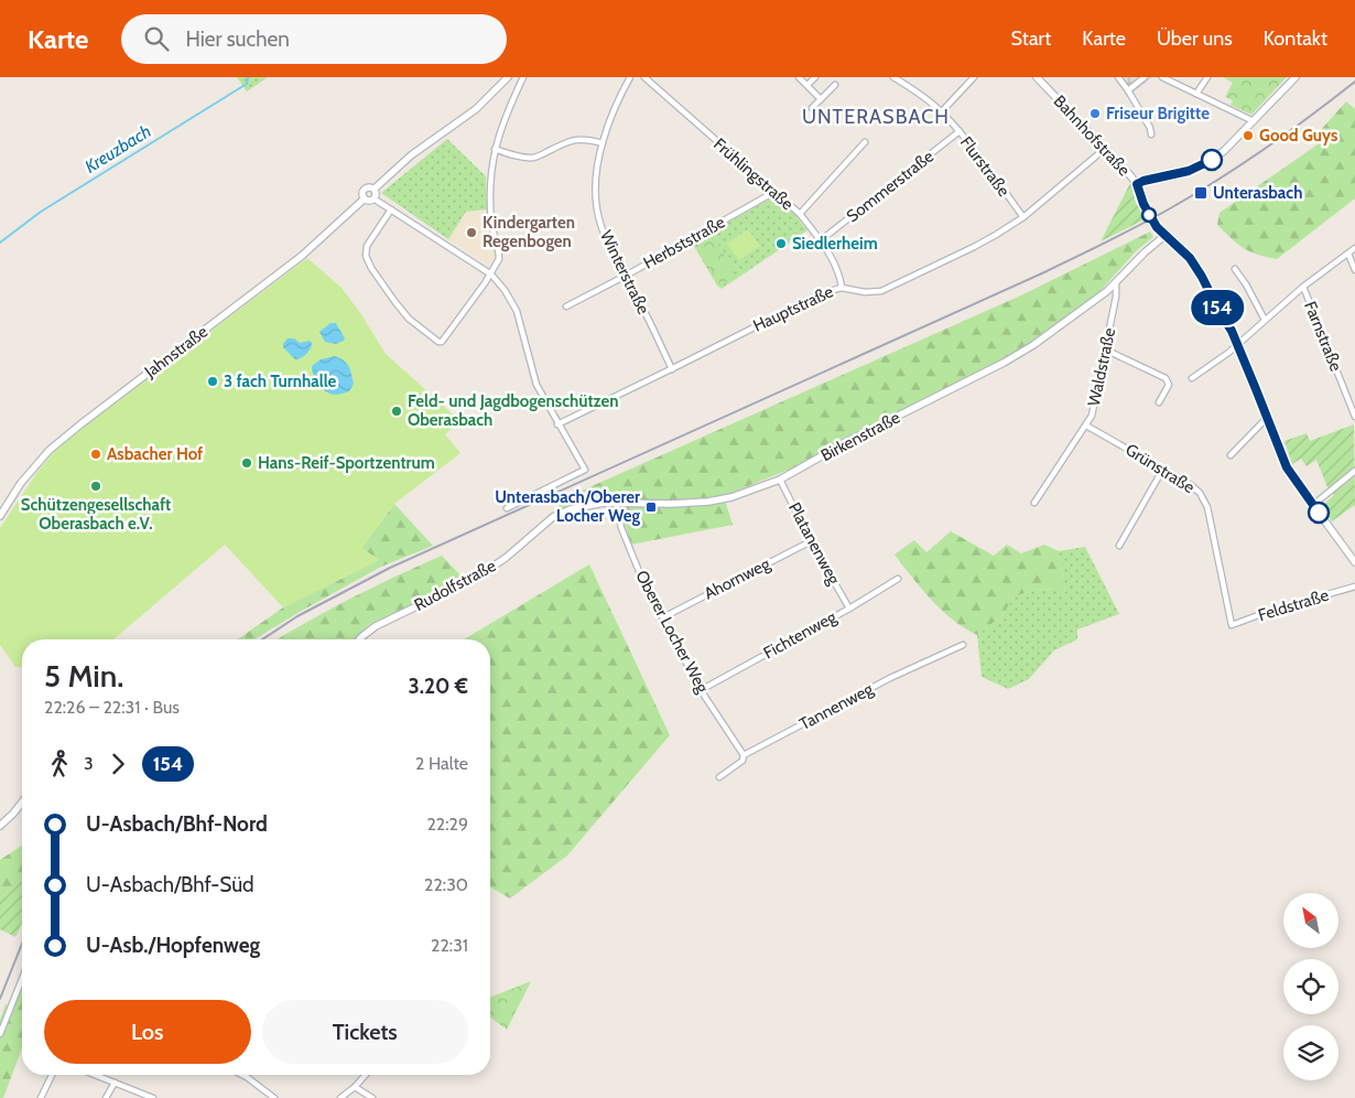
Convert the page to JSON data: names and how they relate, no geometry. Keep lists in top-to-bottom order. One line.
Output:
{"streets":{"street":["Bahnhofstraße","Flurstraße","Frühlingstraße","Sommerstraße","Herbststraße","Winterstraße","Hauptstraße","Farnstraße","Jahnstraße","Waldstraße","Birkenstraße","Grünstraße","Platanenweg","Ahornweg","Rudolfstraße","Feldstraße","Oberer Locher Weg","Fichtenweg","Tannenweg"]},"crossings":[["Bahnhofstraße","Hauptstraße"],["Bahnhofstraße","Waldstraße"],["Flurstraße","Sommerstraße"],["Flurstraße","Hauptstraße"],["Frühlingstraße","Sommerstraße"],["Frühlingstraße","Herbststraße"],["Frühlingstraße","Hauptstraße"],["Herbststraße","Winterstraße"],["Winterstraße","Hauptstraße"],["Waldstraße","Birkenstraße"],["Waldstraße","Grünstraße"],["Birkenstraße","Platanenweg"],["Birkenstraße","Rudolfstraße"],["Birkenstraße","Oberer Locher Weg"],["Grünstraße","Feldstraße"],["Platanenweg","Ahornweg"],["Platanenweg","Fichtenweg"],["Ahornweg","Oberer Locher Weg"],["Rudolfstraße","Oberer Locher Weg"],["Oberer Locher Weg","Fichtenweg"],["Oberer Locher Weg","Tannenweg"]],"districts":["UNTERASBACH"],"water":["Kreuzbach"],"places":{"other":["Friseur Brigitte","Good Guys","Kindergarten Regenbogen","Siedlerheim","3 fach Turnhalle","Feld- und Jagdbogenschützen Oberasbach","Asbacher Hof","Hans-Reif-Sportzentrum","Schützengesellschaft Oberasbach e.V."],"transit":["Unterasbach","Unterasbach/Oberer Locher Weg"]},"lines":["bus line 154"],"north":"top left","page":{"header":"Karte","search":"Hier suchen","nav":["Start","Karte","Über uns","Kontakt"],"on_map":"154","heading":["5 Min.","22:26 – 22:31 · Bus","3.20 €"],"legs":["3","154","2 Halte"],"list":[{"name":"U-Asbach/Bhf-Nord","value":"22:29"},{"name":"U-Asbach/Bhf-Süd","value":"22:30"},{"name":"U-Asb./Hopfenweg","value":"22:31"}],"buttons":["Los","Tickets"]}}
